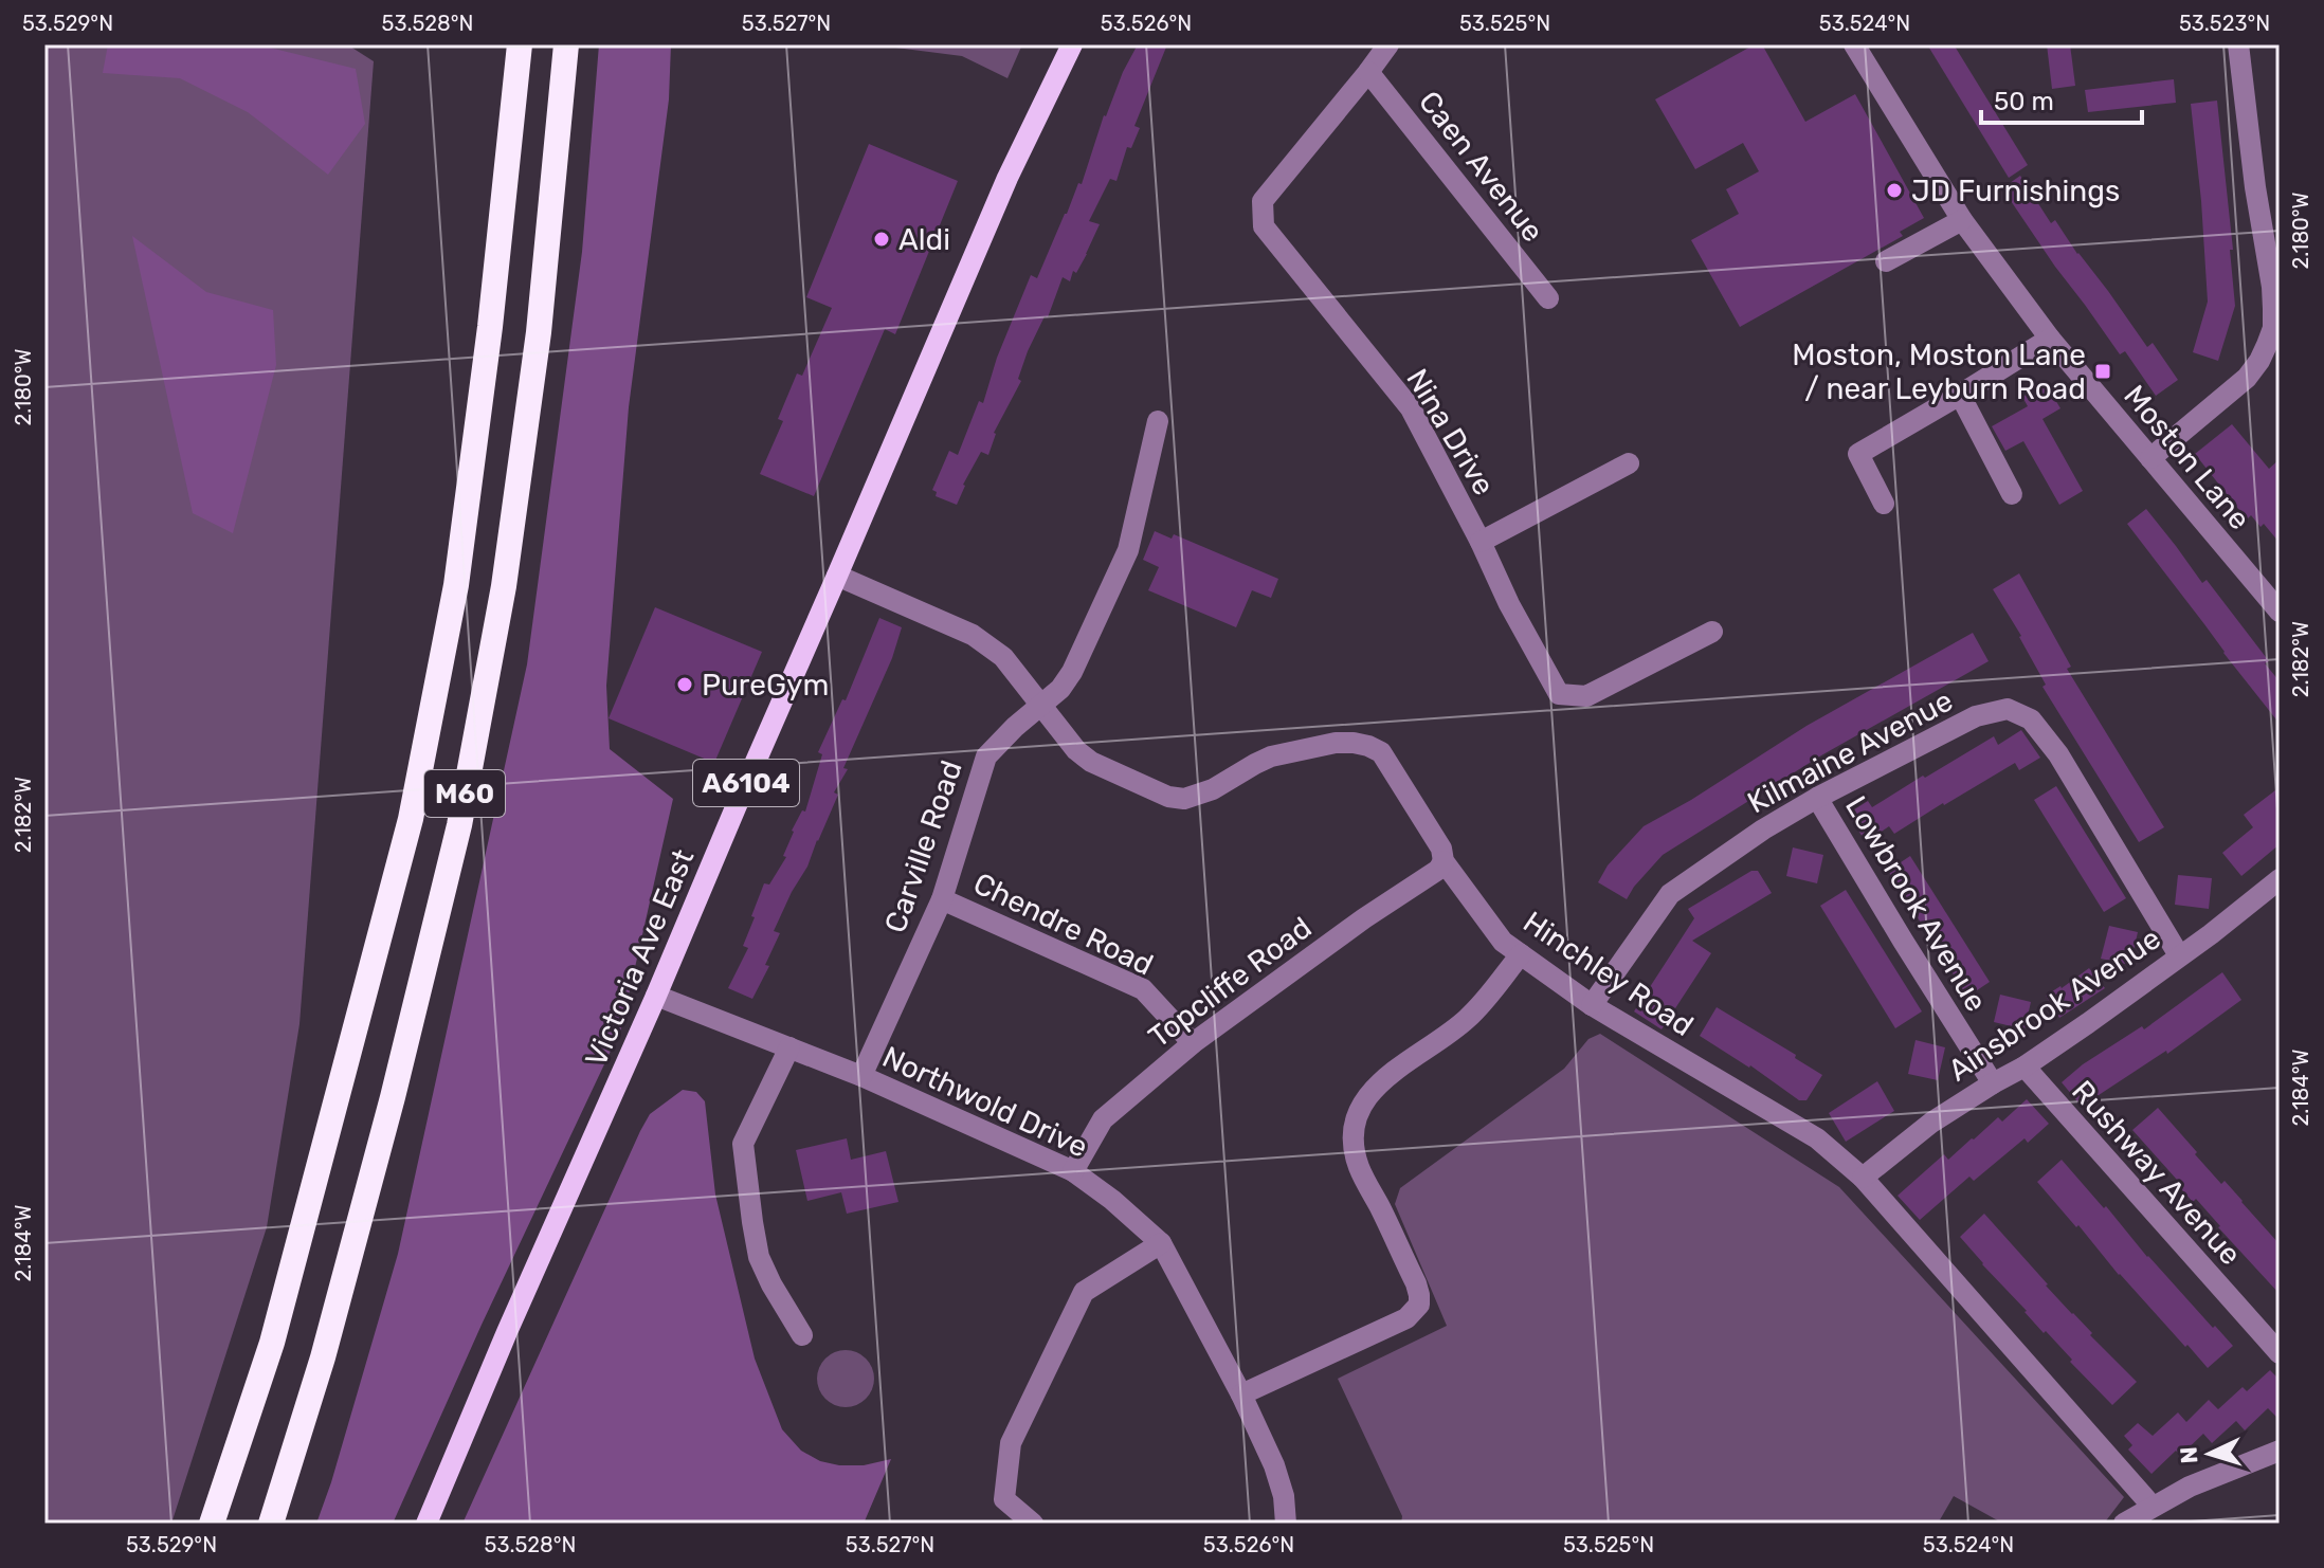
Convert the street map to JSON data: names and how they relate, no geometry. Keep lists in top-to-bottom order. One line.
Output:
{"streets":{"highway":["M60"],"main road":["A6104","Victoria Ave East"],"street":["Caen Avenue","Nina Drive","Moston Lane","Kilmaine Avenue","Carville Road","Lowbrook Avenue","Chendre Road","Hinchley Road","Topcliffe Road","Ainsbrook Avenue","Northwold Drive","Rushway Avenue"]},"crossings":[["Caen Avenue","Nina Drive"],["Kilmaine Avenue","Lowbrook Avenue"],["Kilmaine Avenue","Hinchley Road"],["Kilmaine Avenue","Ainsbrook Avenue"],["Carville Road","Chendre Road"],["Carville Road","Hinchley Road"],["Carville Road","Northwold Drive"],["Lowbrook Avenue","Ainsbrook Avenue"],["Chendre Road","Topcliffe Road"],["Victoria Ave East","Hinchley Road"],["Victoria Ave East","Northwold Drive"],["Hinchley Road","Topcliffe Road"],["Hinchley Road","Ainsbrook Avenue"],["Topcliffe Road","Northwold Drive"],["Ainsbrook Avenue","Rushway Avenue"]],"places":{"other":["JD Furnishings","Aldi","PureGym"],"transit":["Moston, Moston Lane / near Leyburn Road"]},"scale_bar":"50 m","north":"left","coordinates":["53.529°N","53.528°N","53.527°N","53.526°N","53.525°N","53.524°N","53.523°N","2.180°W","2.182°W","2.184°W"]}
